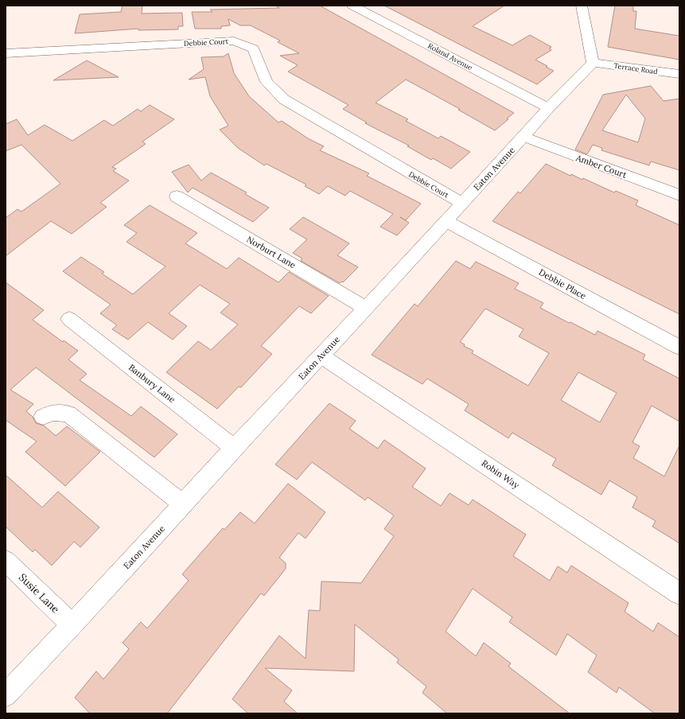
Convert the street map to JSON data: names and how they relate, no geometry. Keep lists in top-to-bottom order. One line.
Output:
{"streets":{"street":["Debbie Court","Roland Avenue","Terrace Road","Amber Court","Eaton Avenue","Norburt Lane","Debbie Place","Banbury Lane","Robin Way","Susie Lane"]},"crossings":[["Debbie Court","Eaton Avenue"],["Roland Avenue","Eaton Avenue"],["Terrace Road","Eaton Avenue"],["Amber Court","Eaton Avenue"],["Eaton Avenue","Norburt Lane"],["Eaton Avenue","Debbie Place"],["Eaton Avenue","Banbury Lane"],["Eaton Avenue","Robin Way"],["Eaton Avenue","Susie Lane"]]}
